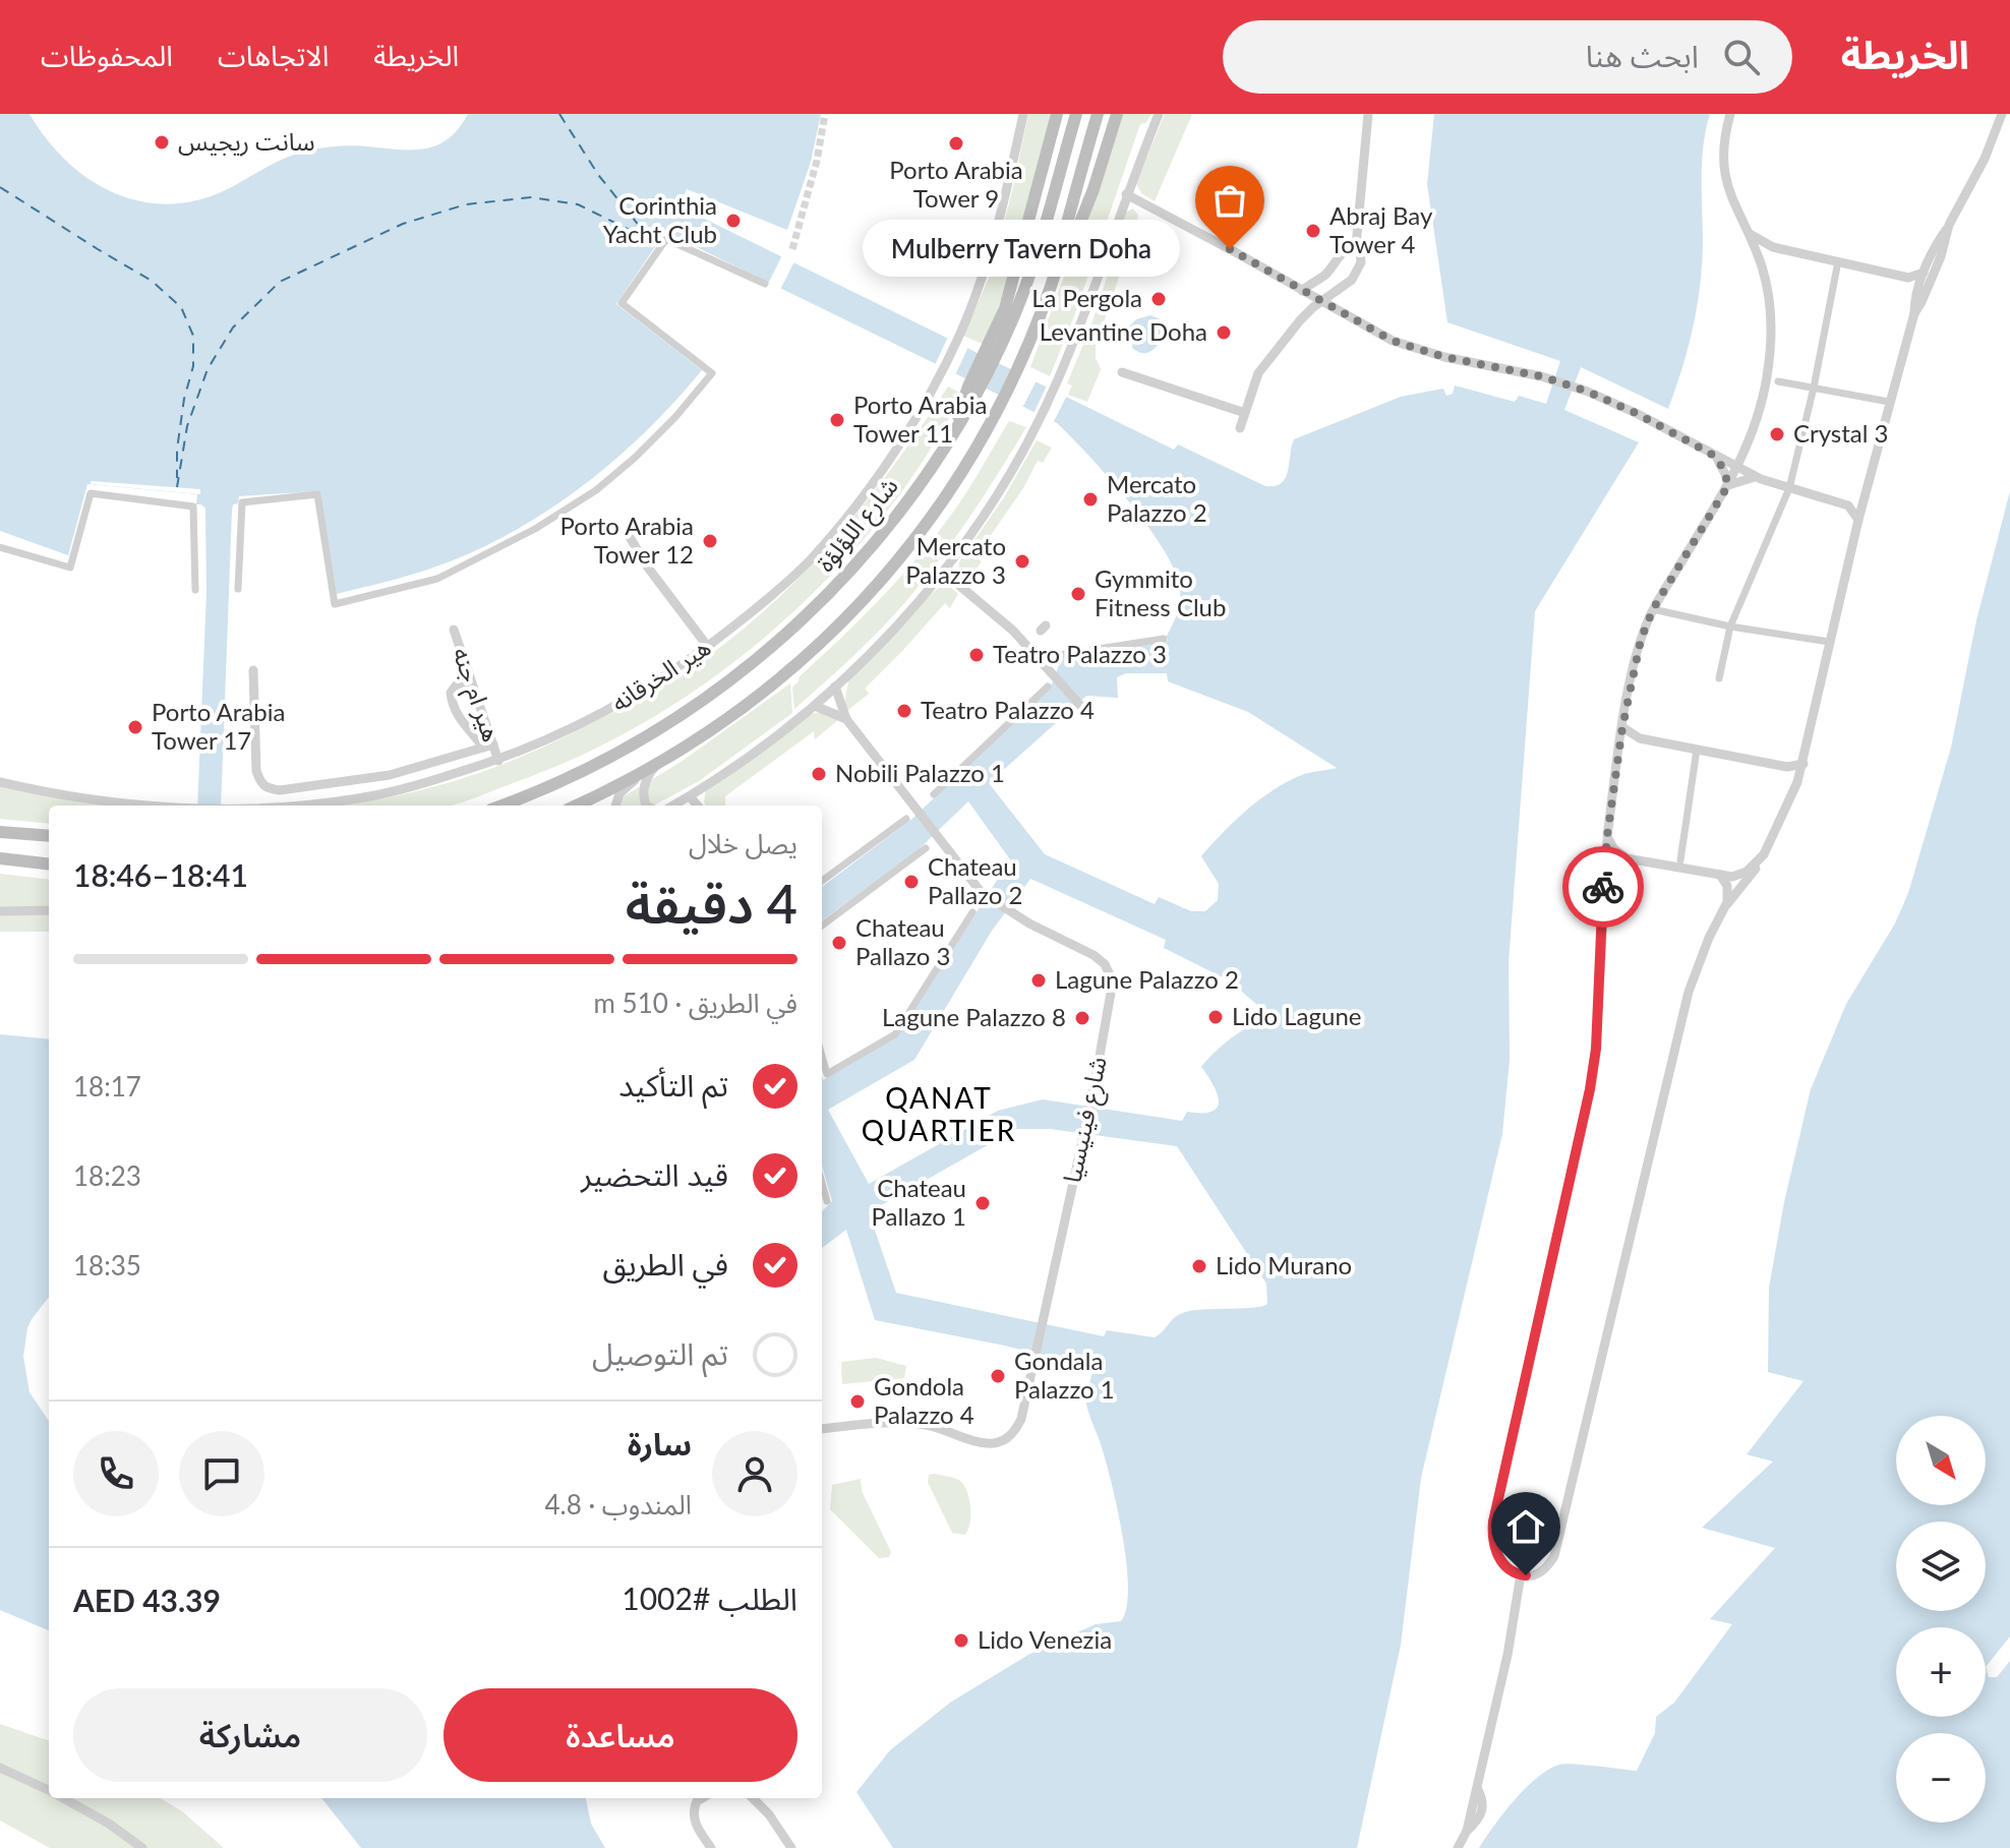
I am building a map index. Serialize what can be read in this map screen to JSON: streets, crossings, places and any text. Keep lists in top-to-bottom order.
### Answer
{
  "streets": {
    "main road": ["شارع اللؤلؤة"],
    "street": ["هير الخرقانه", "هير ام جنه", "شارع فينيسيا"]
  },
  "crossings": [
    ["هير الخرقانه", "هير ام جنه"]
  ],
  "districts": ["QANAT QUARTIER"],
  "places": [
    "سانت ريجيس",
    "Porto Arabia Tower 9",
    "Corinthia Yacht Club",
    "Abraj Bay Tower 4",
    "Mulberry Tavern Doha",
    "La Pergola",
    "Levantine Doha",
    "Porto Arabia Tower 11",
    "Crystal 3",
    "Mercato Palazzo 2",
    "Porto Arabia Tower 12",
    "Mercato Palazzo 3",
    "Gymmito Fitness Club",
    "Teatro Palazzo 3",
    "Teatro Palazzo 4",
    "Porto Arabia Tower 17",
    "Nobili Palazzo 1",
    "Chateau Pallazo 2",
    "Chateau Pallazo 3",
    "Lagune Palazzo 2",
    "Lido Lagune",
    "Lagune Palazzo 8",
    "Chateau Pallazo 1",
    "Lido Murano",
    "Gondala Palazzo 1",
    "Gondola Palazzo 4",
    "Lido Venezia"
  ],
  "north": "bottom right",
  "page": {
    "header": "الخريطة",
    "search": "ابحث هنا",
    "nav": ["الخريطة", "الاتجاهات", "المحفوظات"],
    "bubble": "Mulberry Tavern Doha",
    "heading": ["4 دقيقة", "يصل خلال", "18:41–18:46"],
    "panel": [
      "سارة",
      "المندوب · 4.8",
      "الطلب #1002",
      "AED 43.39"
    ],
    "bar": "في الطريق · 510 m",
    "list": [
      ["تم التأكيد", "18:17"],
      ["قيد التحضير", "18:23"],
      ["في الطريق", "18:35"],
      "تم التوصيل"
    ],
    "map_buttons": ["+", "−"],
    "buttons": ["مساعدة", "مشاركة"]
  }
}
